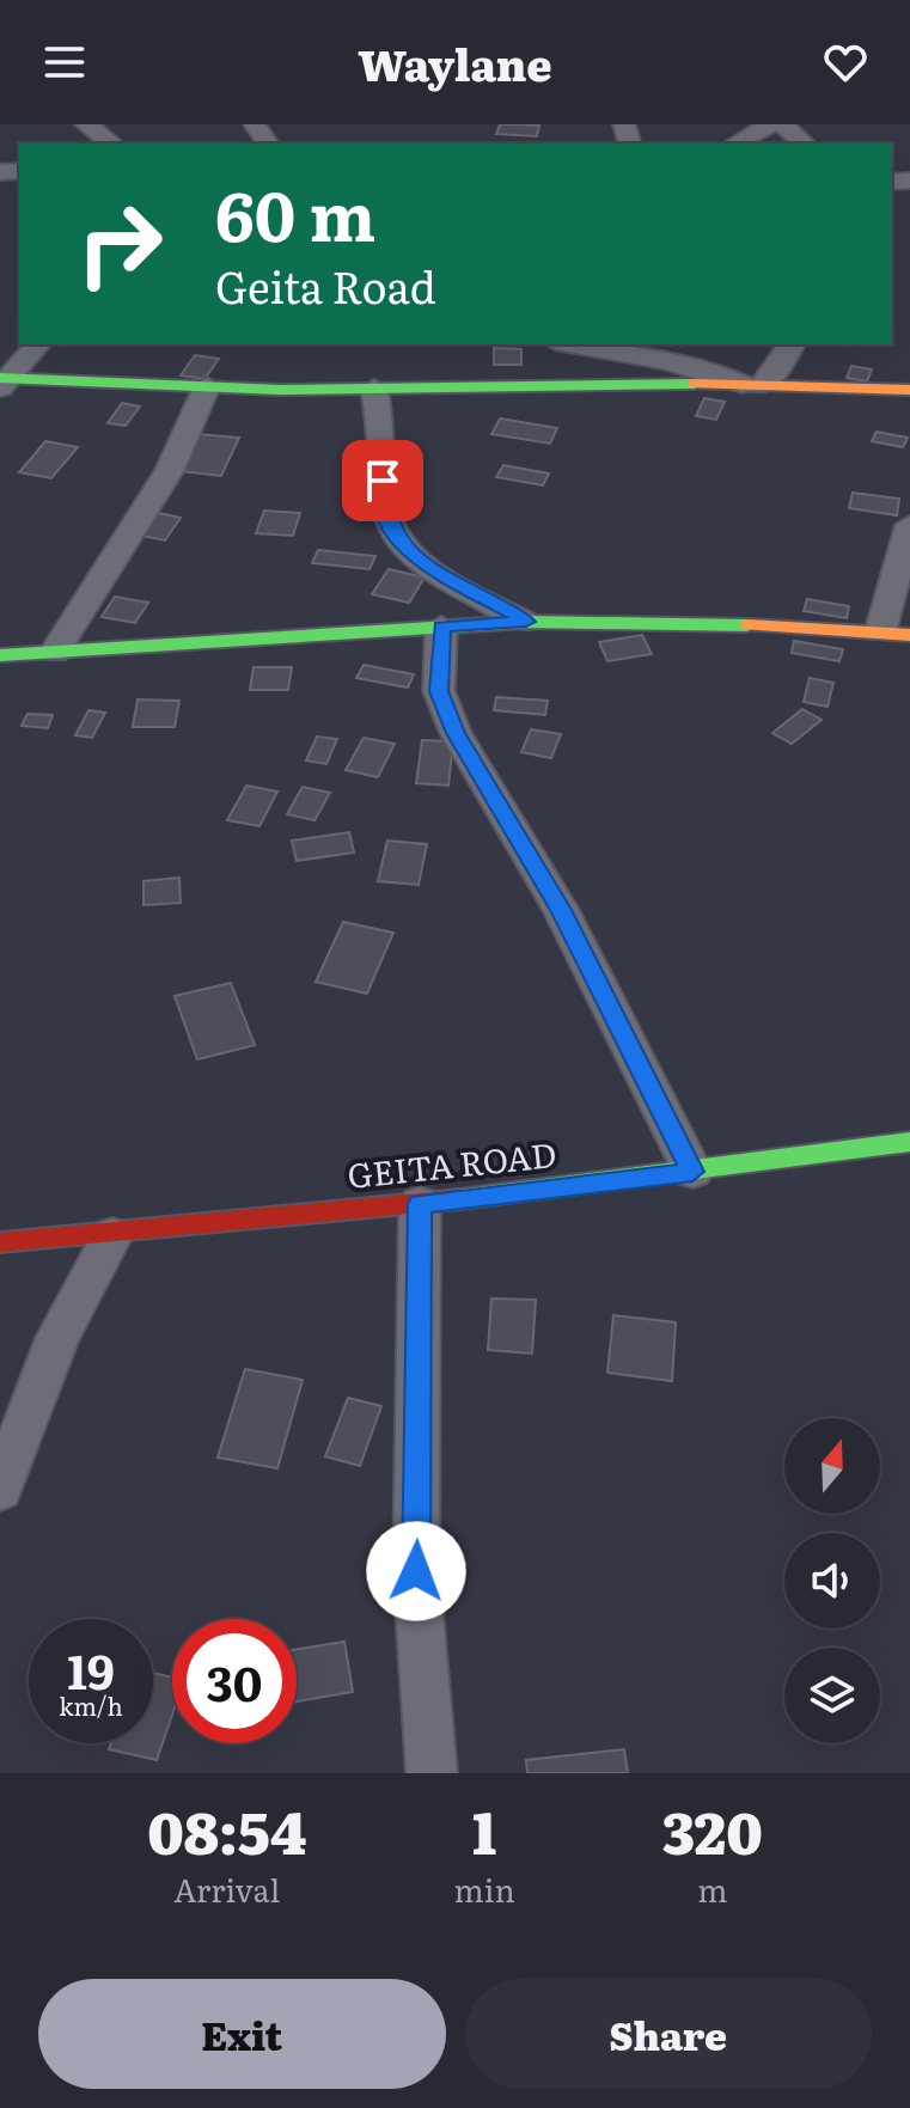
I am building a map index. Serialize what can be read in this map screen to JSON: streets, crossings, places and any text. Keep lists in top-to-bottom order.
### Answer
{
  "streets": {
    "main road": ["GEITA ROAD"]
  },
  "north": "top",
  "page": {
    "header": "Waylane",
    "turn": ["60 m", "Geita Road"],
    "speed": "19 km/h",
    "limit": "30",
    "eta": [
      "08:54",
      "Arrival",
      "1",
      "min",
      "320",
      "m"
    ],
    "buttons": ["Exit", "Share"]
  }
}
